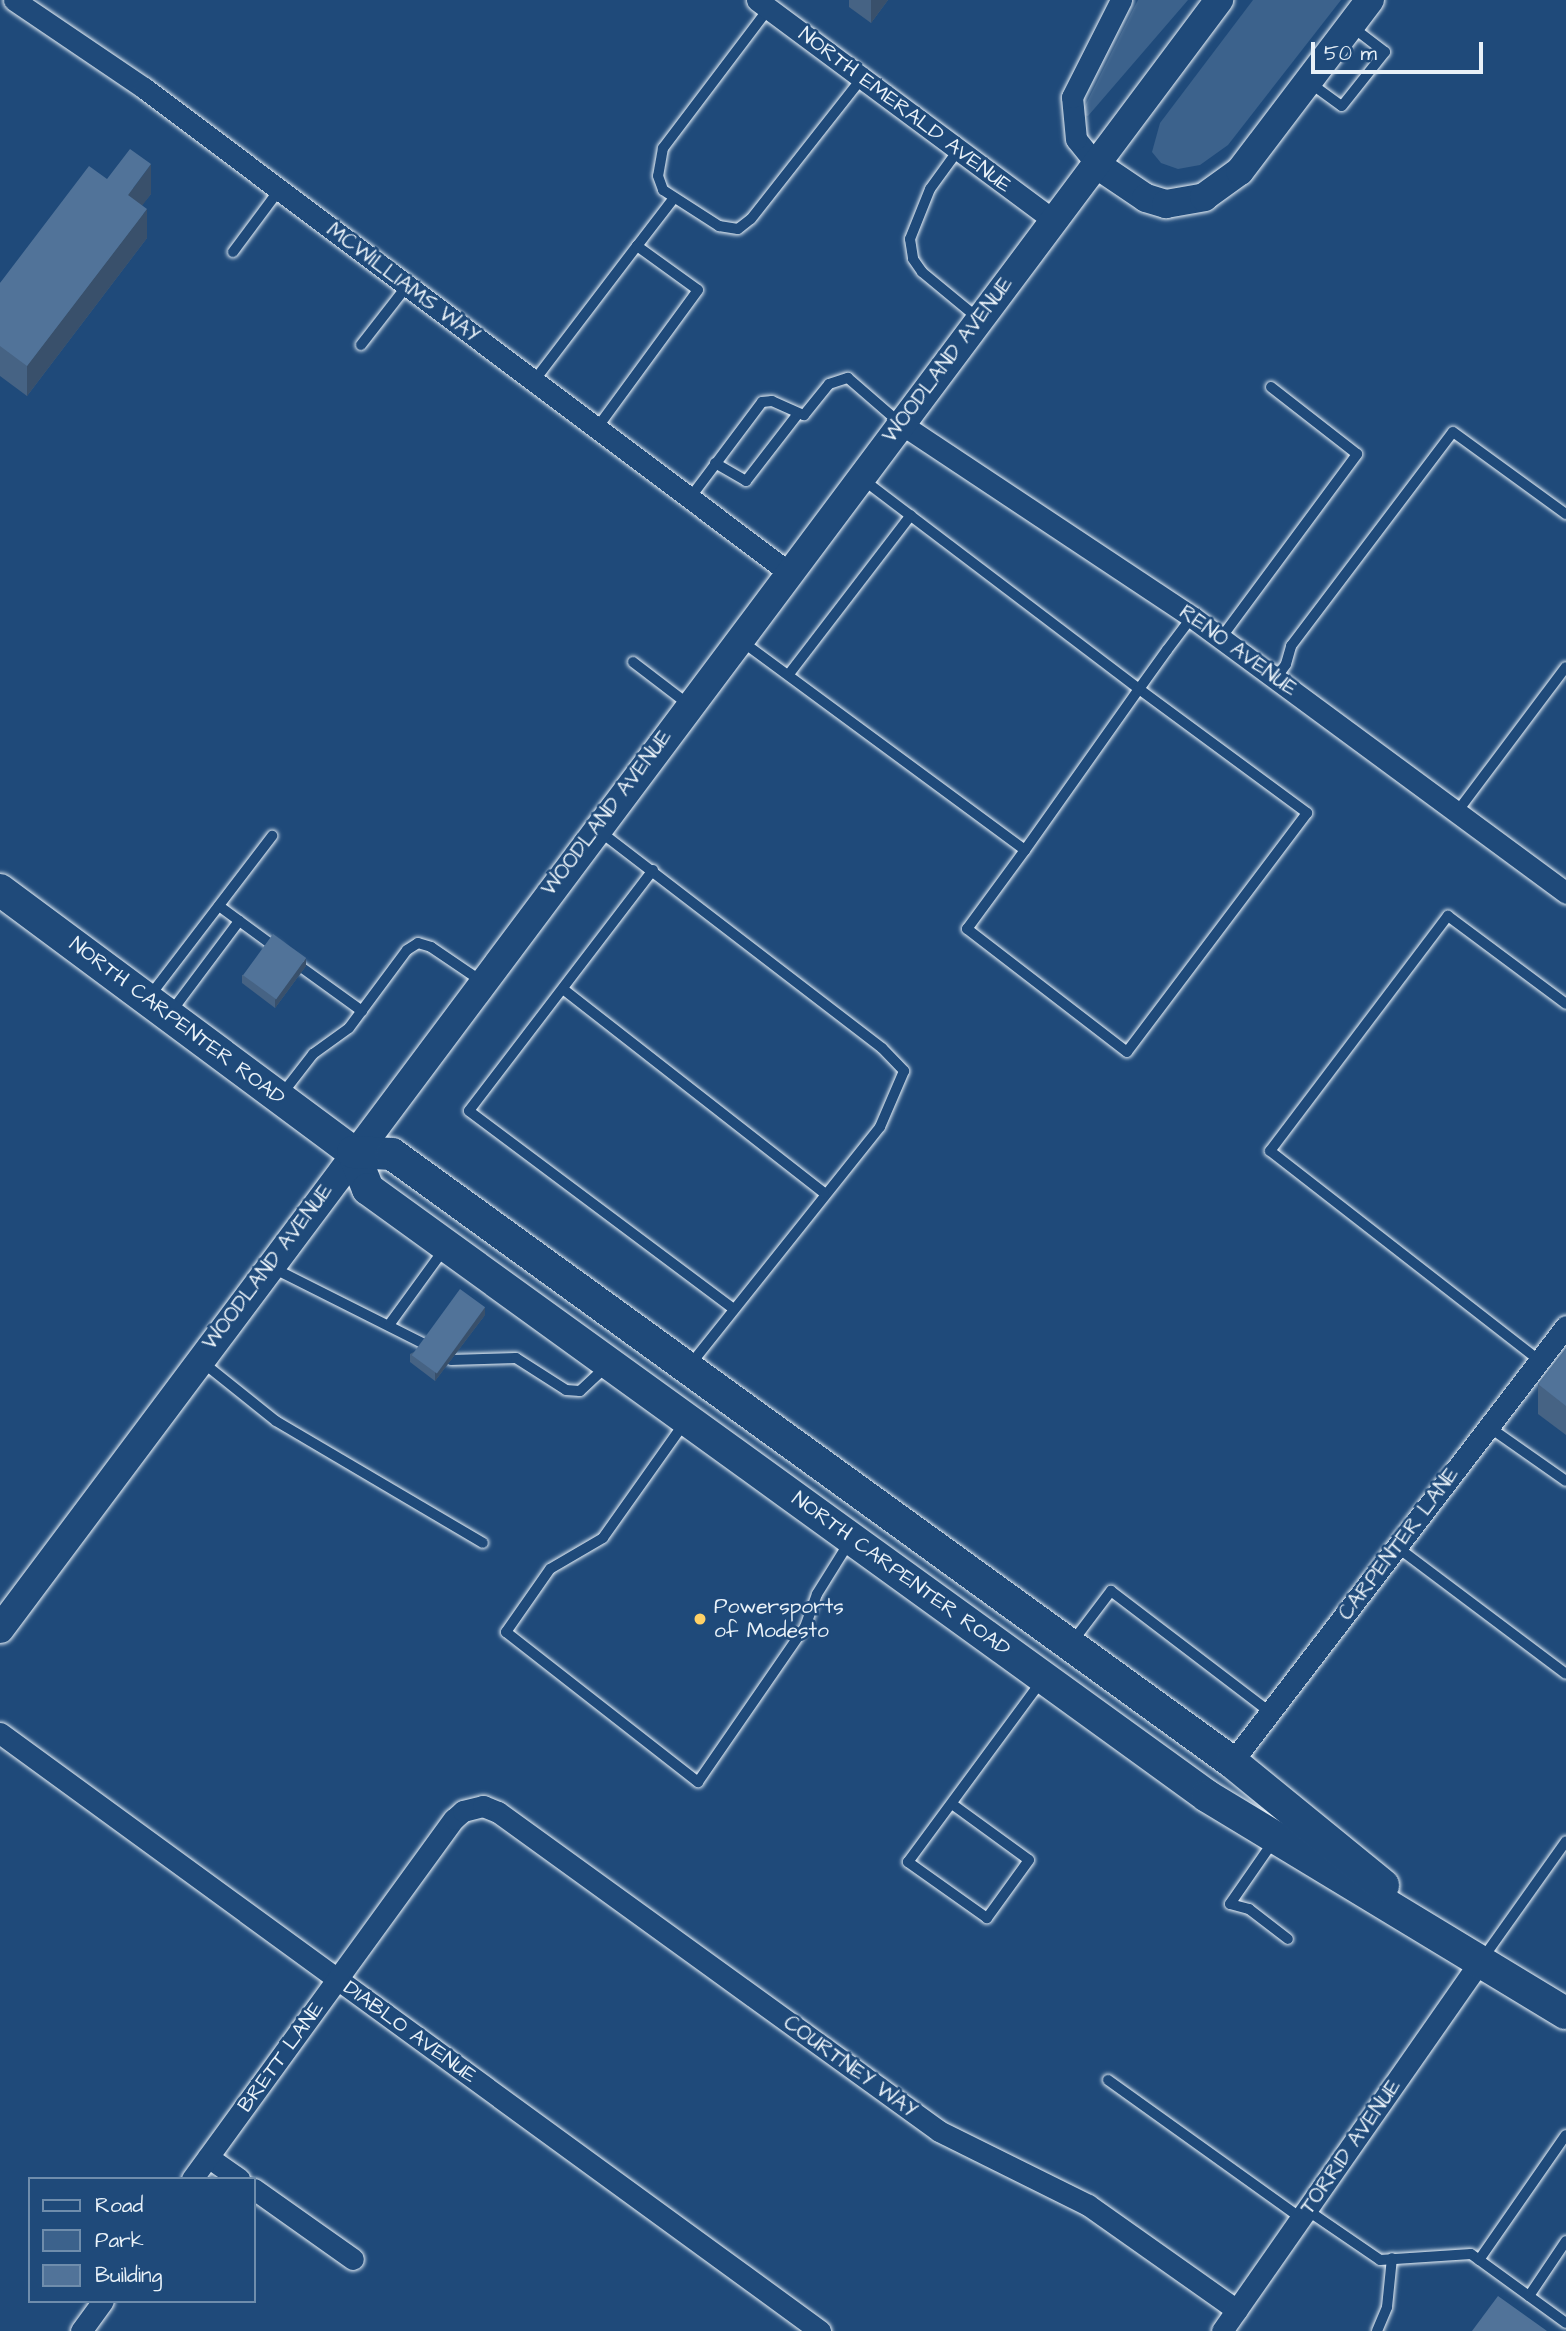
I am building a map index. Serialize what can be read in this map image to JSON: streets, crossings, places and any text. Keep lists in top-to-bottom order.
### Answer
{
  "streets": {
    "main road": ["NORTH CARPENTER ROAD"],
    "street": [
      "NORTH EMERALD AVENUE",
      "MCWILLIAMS WAY",
      "WOODLAND AVENUE",
      "RENO AVENUE",
      "CARPENTER LANE",
      "DIABLO AVENUE",
      "BRETT LANE",
      "COURTNEY WAY",
      "TORRID AVENUE"
    ]
  },
  "crossings": [
    ["NORTH EMERALD AVENUE", "WOODLAND AVENUE"],
    ["MCWILLIAMS WAY", "WOODLAND AVENUE"],
    ["WOODLAND AVENUE", "RENO AVENUE"],
    ["WOODLAND AVENUE", "NORTH CARPENTER ROAD"],
    ["NORTH CARPENTER ROAD", "CARPENTER LANE"],
    ["NORTH CARPENTER ROAD", "TORRID AVENUE"],
    ["DIABLO AVENUE", "BRETT LANE"],
    ["BRETT LANE", "COURTNEY WAY"],
    ["COURTNEY WAY", "TORRID AVENUE"]
  ],
  "places": ["Powersports of Modesto"],
  "legend": ["Road", "Park", "Building"],
  "scale_bar": "50 m"
}
